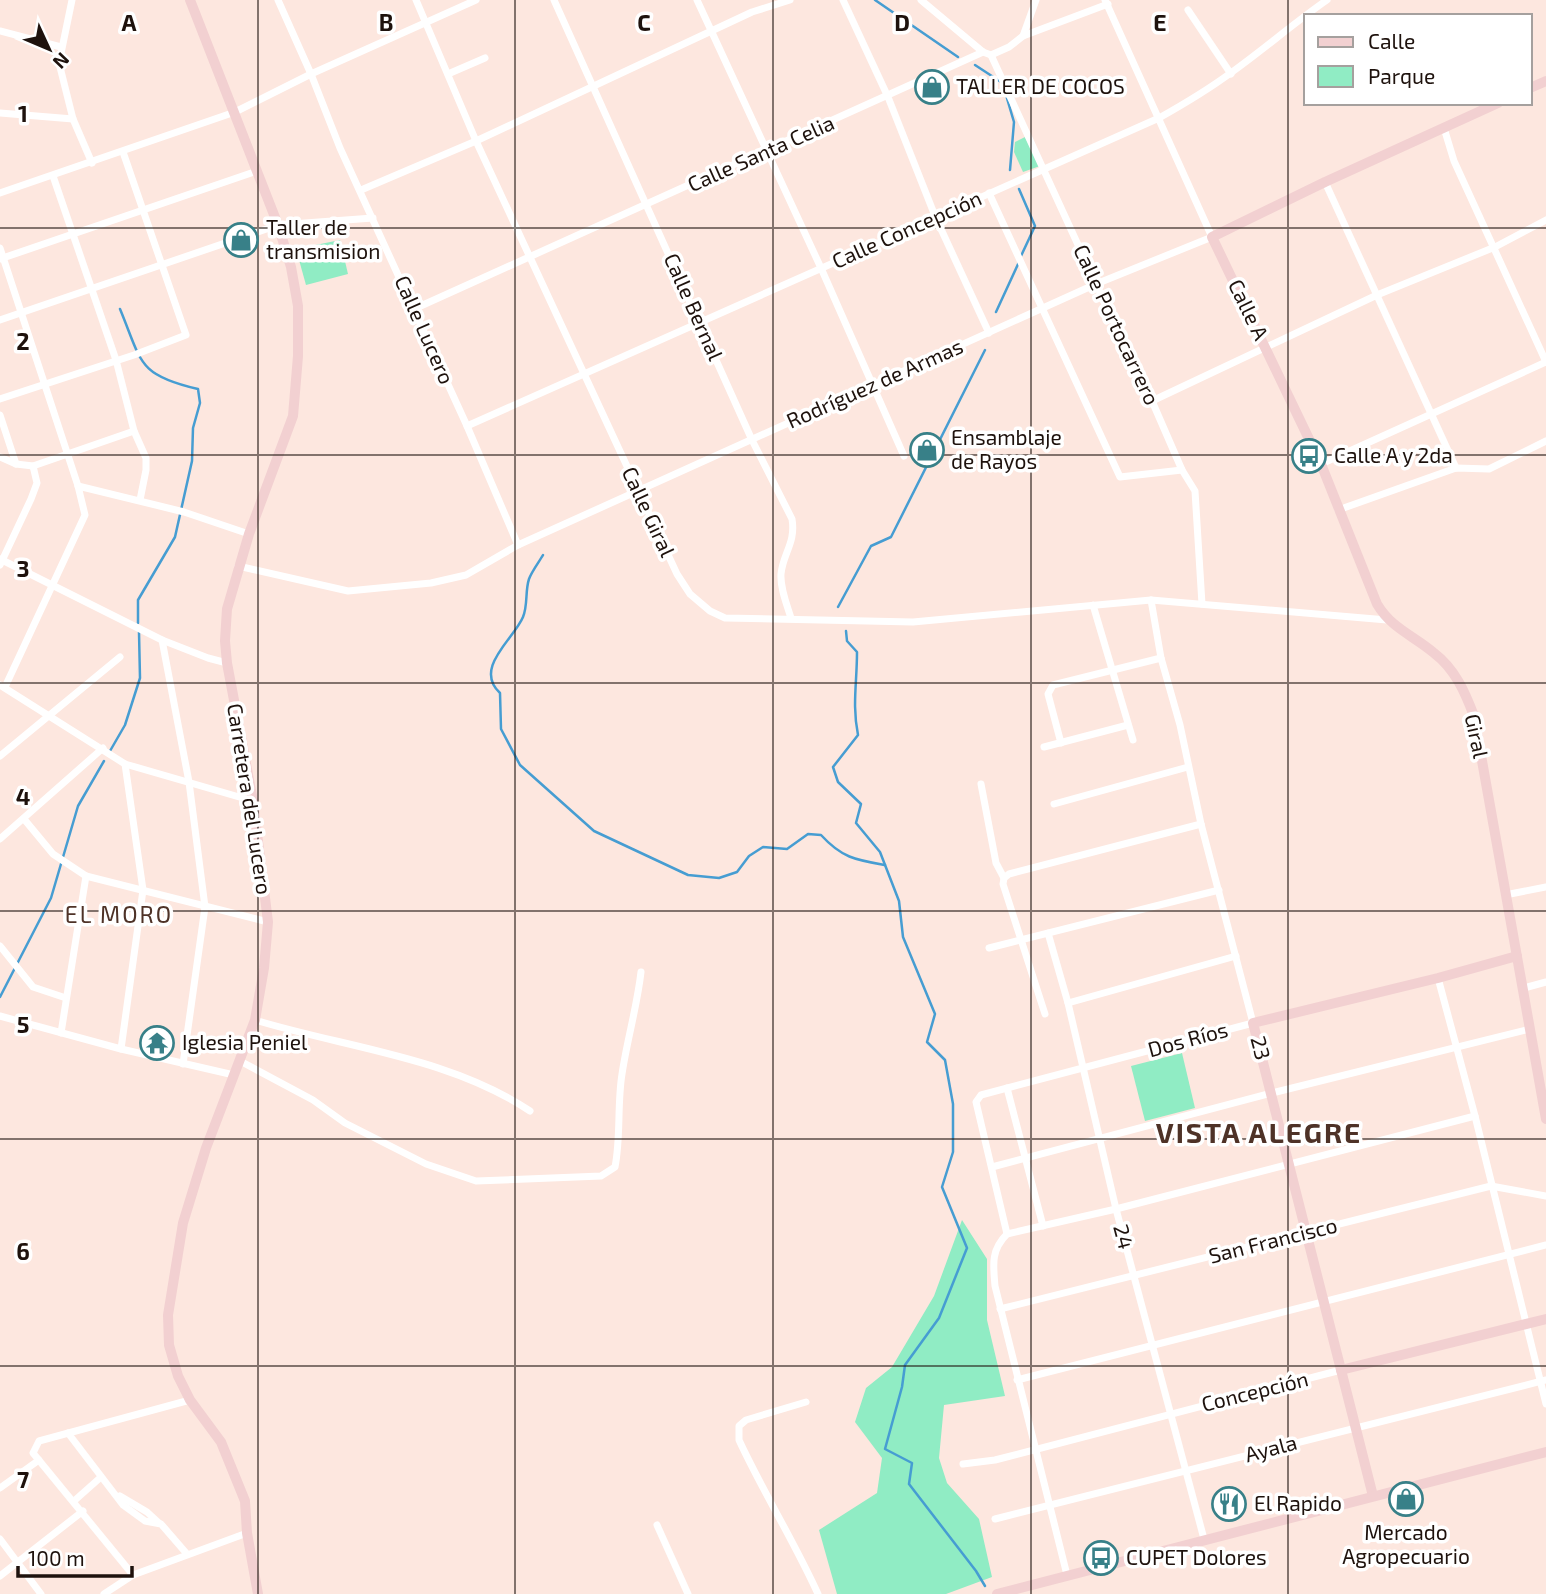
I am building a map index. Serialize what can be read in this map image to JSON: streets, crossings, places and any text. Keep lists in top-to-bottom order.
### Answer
{
  "streets": {
    "street": [
      "Calle Santa Celia",
      "Calle Concepción",
      "Calle Bernal",
      "Calle A",
      "Calle Portocarrero",
      "Calle Lucero",
      "Rodríguez de Armas",
      "Calle Giral",
      "Giral",
      "Carretera del Lucero",
      "Dos Ríos",
      "23",
      "24",
      "San Francisco",
      "Concepción",
      "Ayala"
    ]
  },
  "crossings": [
    ["Calle Santa Celia", "Calle Bernal"],
    ["Calle Santa Celia", "Calle A"],
    ["Calle Santa Celia", "Calle Portocarrero"],
    ["Calle Santa Celia", "Calle Lucero"],
    ["Calle Santa Celia", "Calle Giral"],
    ["Calle Concepción", "Calle Bernal"],
    ["Calle Concepción", "Calle A"],
    ["Calle Concepción", "Calle Portocarrero"],
    ["Calle Concepción", "Calle Lucero"],
    ["Calle Concepción", "Calle Giral"],
    ["Calle Bernal", "Rodríguez de Armas"],
    ["Calle Bernal", "Calle Giral"],
    ["Calle A", "Rodríguez de Armas"],
    ["Calle A", "Giral"],
    ["Calle Portocarrero", "Rodríguez de Armas"],
    ["Calle Portocarrero", "Giral"],
    ["Calle Lucero", "Rodríguez de Armas"],
    ["Rodríguez de Armas", "Calle Giral"],
    ["Rodríguez de Armas", "Carretera del Lucero"],
    ["Calle Giral", "Giral"],
    ["Calle Giral", "23"],
    ["Giral", "Dos Ríos"],
    ["Giral", "23"],
    ["Dos Ríos", "23"],
    ["Dos Ríos", "24"],
    ["23", "San Francisco"],
    ["23", "Concepción"],
    ["23", "Ayala"],
    ["24", "San Francisco"],
    ["24", "Concepción"],
    ["24", "Ayala"]
  ],
  "districts": ["EL MORO", "VISTA ALEGRE"],
  "places": {
    "shop": [
      "TALLER DE COCOS",
      "Taller de transmision",
      "Ensamblaje de Rayos",
      "Mercado Agropecuario"
    ],
    "bus stop": ["Calle A y 2da", "CUPET Dolores"],
    "temple": ["Iglesia Peniel"],
    "restaurant": ["El Rapido"]
  },
  "legend": ["Calle", "Parque"],
  "scale_bar": "100 m",
  "north": "bottom right",
  "grid": {
    "columns": [
      "A",
      "B",
      "C",
      "D",
      "E"
    ],
    "rows": [
      "1",
      "2",
      "3",
      "4",
      "5",
      "6",
      "7"
    ]
  }
}
